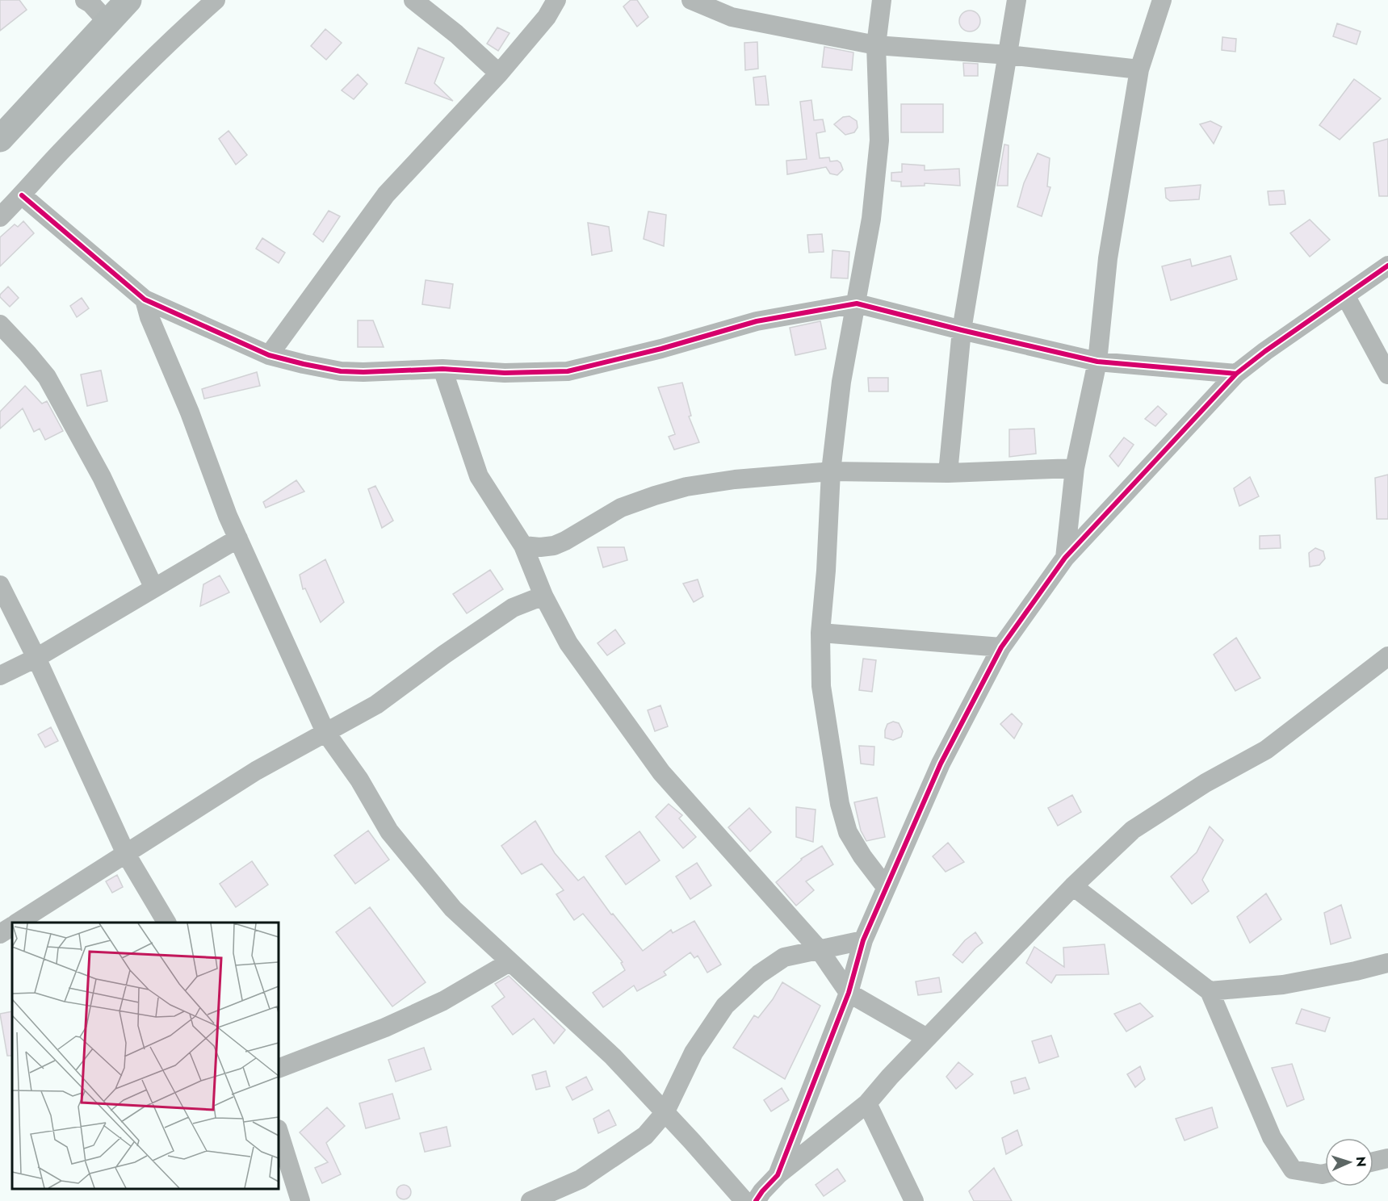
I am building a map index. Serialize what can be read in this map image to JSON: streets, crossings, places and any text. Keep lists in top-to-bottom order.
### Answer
{
  "north": "right"
}
